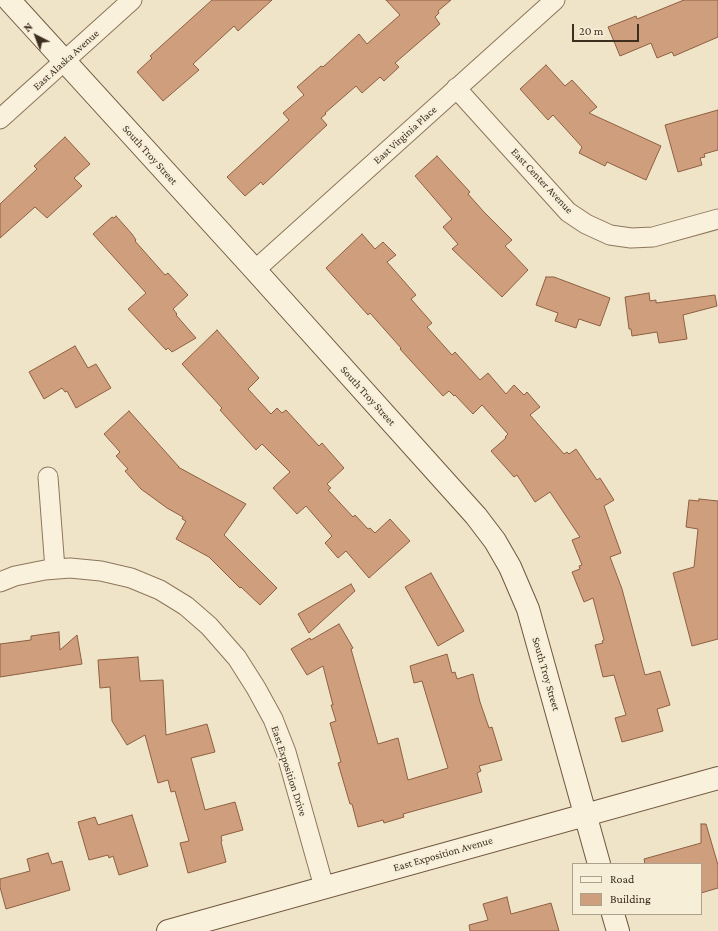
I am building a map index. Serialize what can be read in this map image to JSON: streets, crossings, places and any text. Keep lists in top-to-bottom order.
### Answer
{
  "streets": {
    "street": [
      "East Alaska Avenue",
      "East Virginia Place",
      "South Troy Street",
      "East Center Avenue",
      "East Exposition Drive",
      "East Exposition Avenue"
    ]
  },
  "crossings": [
    ["East Alaska Avenue", "South Troy Street"],
    ["East Virginia Place", "South Troy Street"],
    ["East Virginia Place", "East Center Avenue"],
    ["South Troy Street", "East Exposition Avenue"],
    ["East Exposition Drive", "East Exposition Avenue"]
  ],
  "legend": ["Road", "Building"],
  "scale_bar": "20 m",
  "north": "top left"
}
